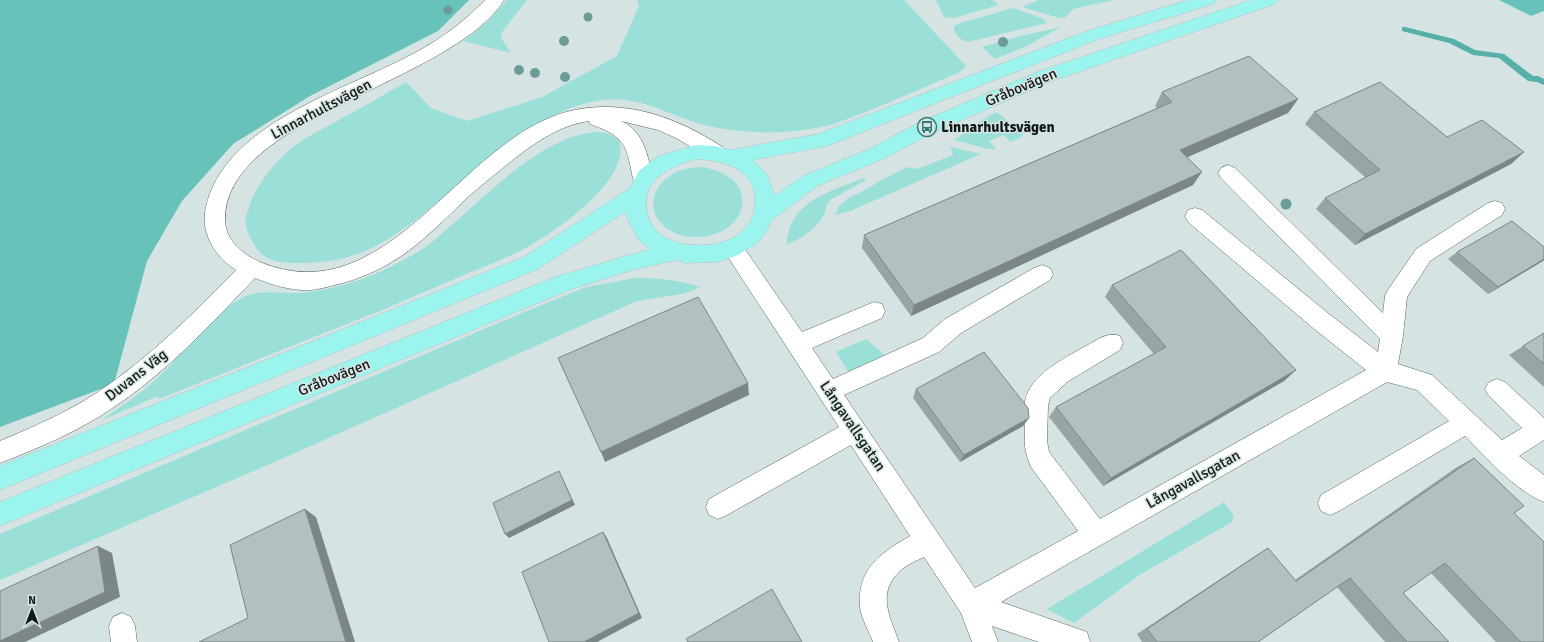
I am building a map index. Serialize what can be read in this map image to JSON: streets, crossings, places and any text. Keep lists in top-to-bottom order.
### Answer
{
  "streets": {
    "main road": ["Gråbovägen"],
    "street": ["Linnarhultsvägen", "Duvans Väg", "Långavallsgatan"]
  },
  "crossings": [
    ["Gråbovägen", "Linnarhultsvägen"],
    ["Gråbovägen", "Långavallsgatan"],
    ["Linnarhultsvägen", "Duvans Väg"],
    ["Linnarhultsvägen", "Långavallsgatan"]
  ],
  "places": {
    "bus stop": ["Linnarhultsvägen"]
  },
  "north": "top"
}
